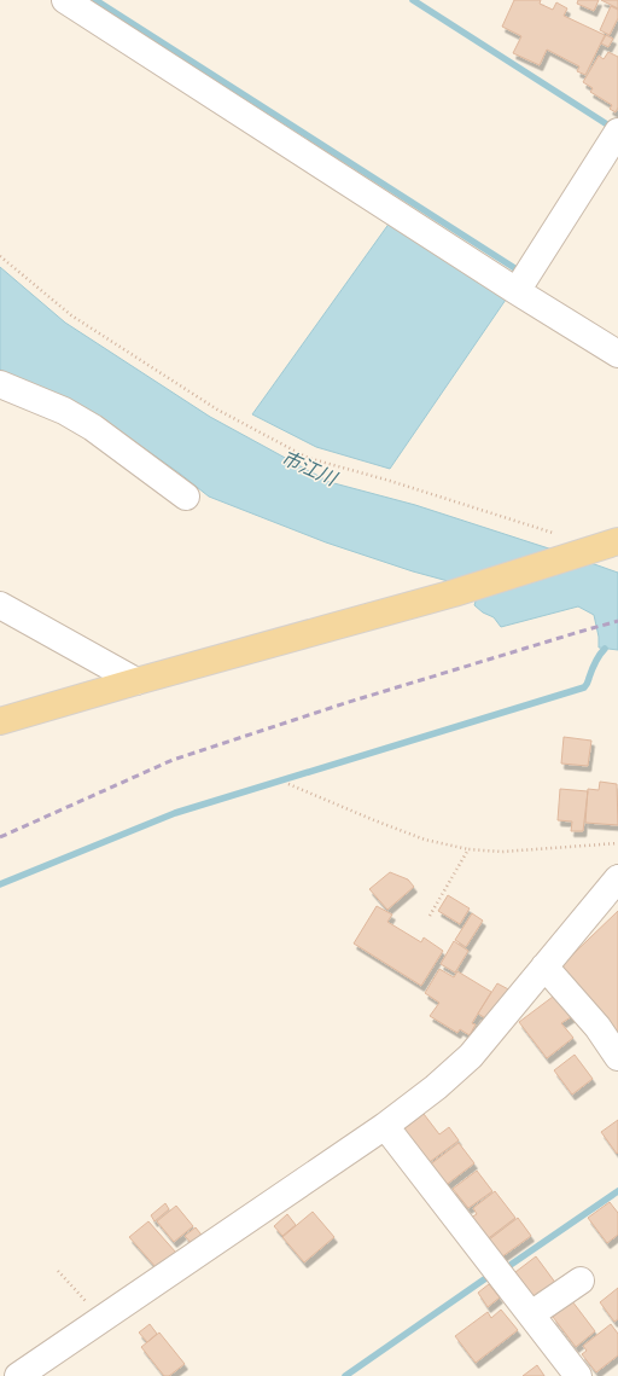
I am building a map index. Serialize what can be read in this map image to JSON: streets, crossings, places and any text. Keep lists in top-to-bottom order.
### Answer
{
  "water": ["市江川"]
}
